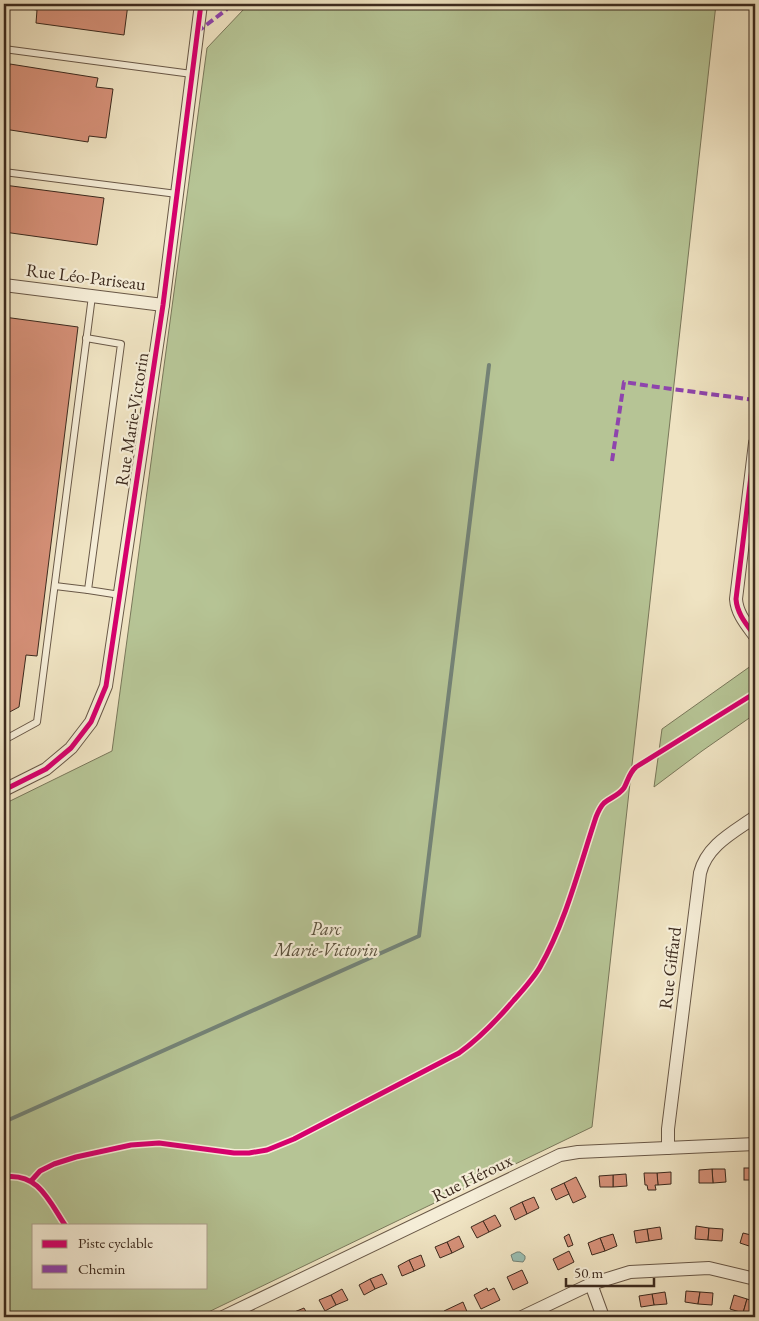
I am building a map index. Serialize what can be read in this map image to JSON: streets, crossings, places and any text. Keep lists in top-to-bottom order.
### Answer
{
  "streets": {
    "street": [
      "Rue Léo-Pariseau",
      "Rue Marie-Victorin",
      "Rue Giffard",
      "Rue Héroux"
    ]
  },
  "crossings": [
    ["Rue Léo-Pariseau", "Rue Marie-Victorin"],
    ["Rue Giffard", "Rue Héroux"]
  ],
  "parks": ["Parc Marie-Victorin"],
  "legend": ["Piste cyclable", "Chemin"],
  "scale_bar": "50 m"
}
